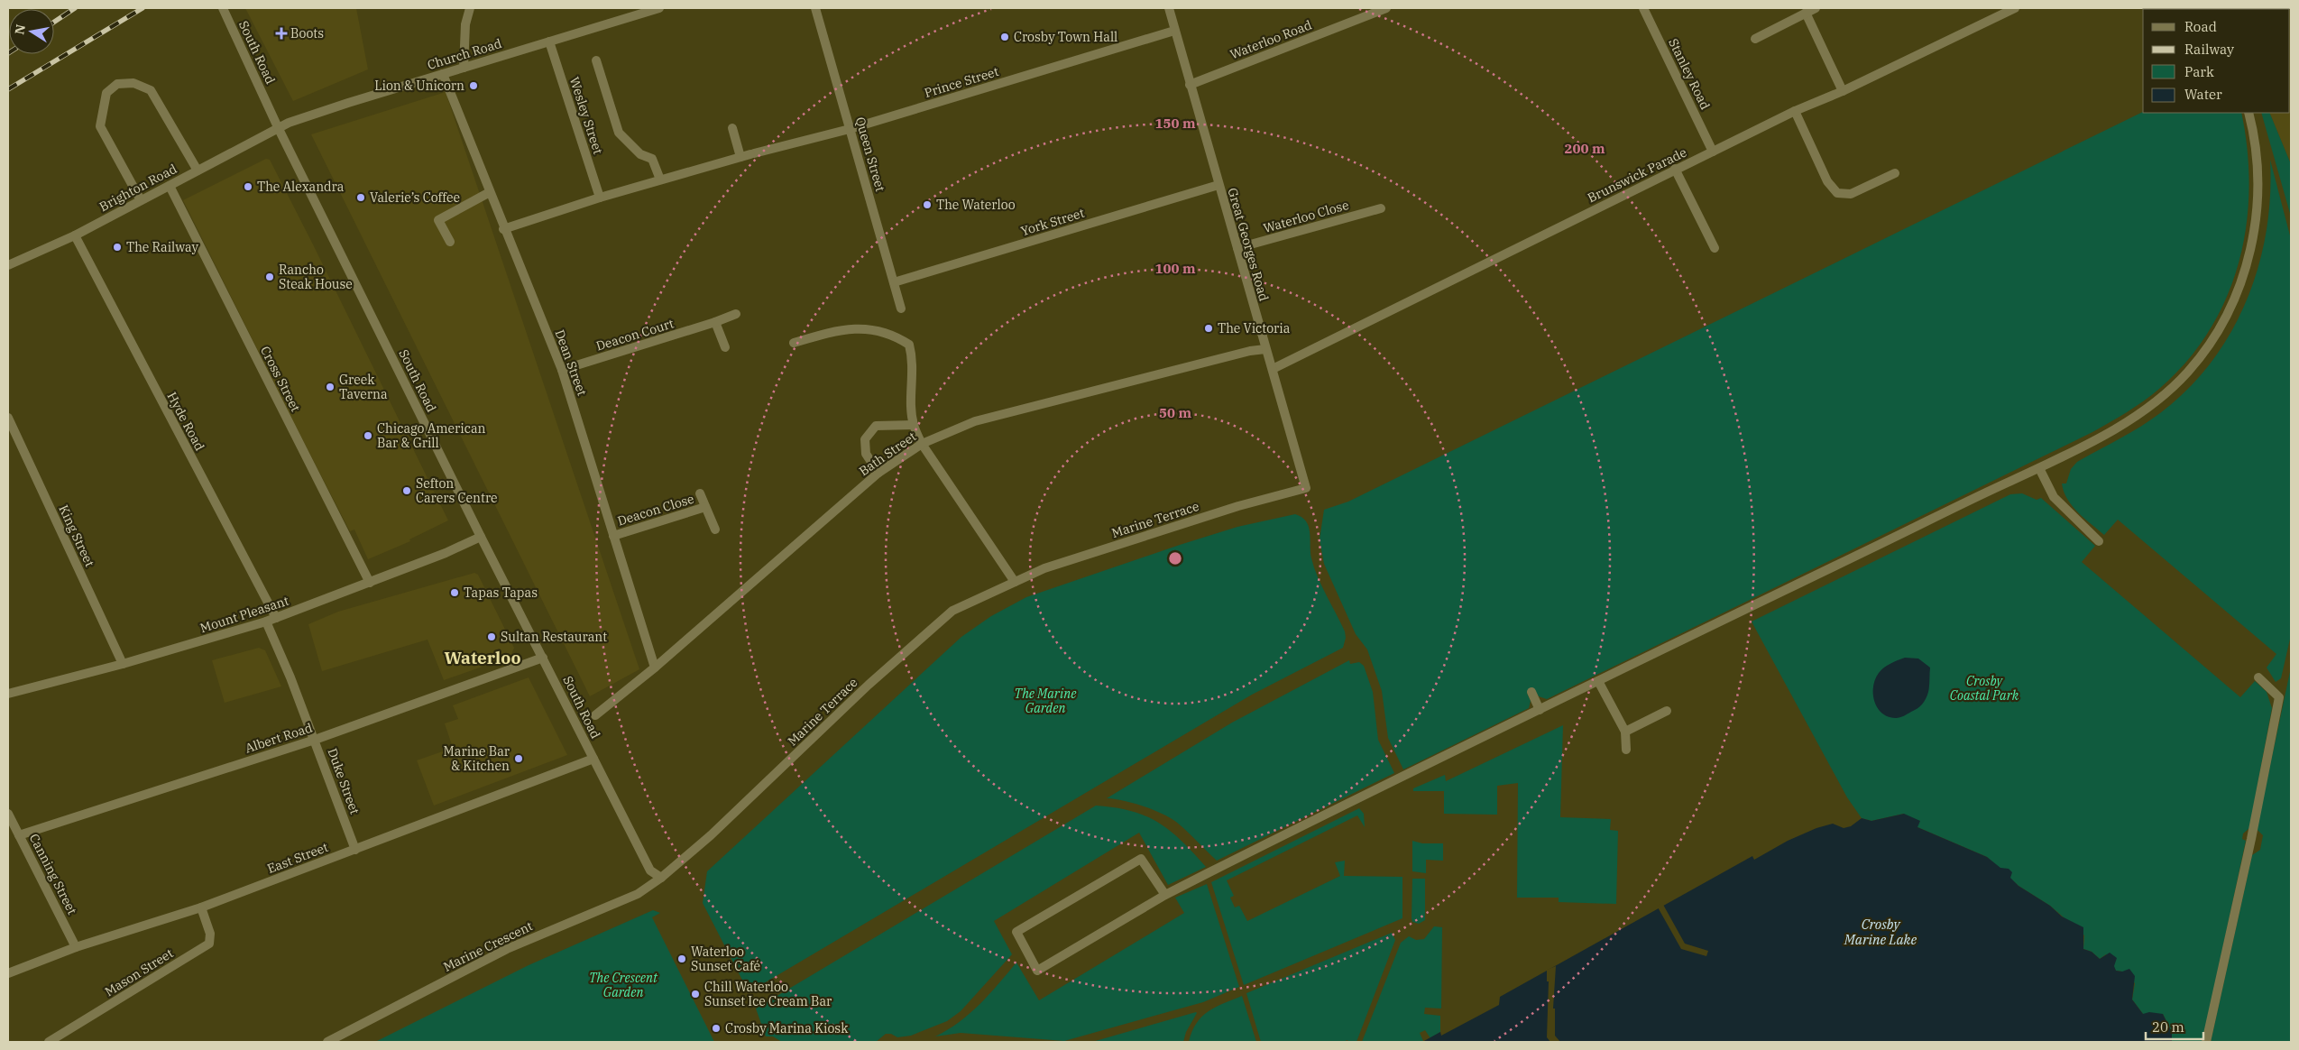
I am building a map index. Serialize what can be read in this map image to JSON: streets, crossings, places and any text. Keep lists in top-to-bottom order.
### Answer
{
  "streets": {
    "street": [
      "Waterloo Road",
      "South Road",
      "Church Road",
      "Stanley Road",
      "Prince Street",
      "Wesley Street",
      "Queen Street",
      "Brunswick Parade",
      "Brighton Road",
      "Waterloo Close",
      "York Street",
      "Great Georges Road",
      "Deacon Court",
      "Dean Street",
      "Cross Street",
      "Hyde Road",
      "Bath Street",
      "Deacon Close",
      "Marine Terrace",
      "King Street",
      "Mount Pleasant",
      "Albert Road",
      "Duke Street",
      "East Street",
      "Canning Street",
      "Marine Crescent",
      "Mason Street"
    ]
  },
  "crossings": [
    ["Waterloo Road", "Great Georges Road"],
    ["South Road", "Church Road"],
    ["South Road", "Brighton Road"],
    ["South Road", "Marine Terrace"],
    ["South Road", "Mount Pleasant"],
    ["South Road", "Albert Road"],
    ["South Road", "East Street"],
    ["South Road", "Marine Crescent"],
    ["Church Road", "Wesley Street"],
    ["Church Road", "Brighton Road"],
    ["Church Road", "Dean Street"],
    ["Stanley Road", "Brunswick Parade"],
    ["Prince Street", "Queen Street"],
    ["Prince Street", "Great Georges Road"],
    ["Queen Street", "York Street"],
    ["Brunswick Parade", "Great Georges Road"],
    ["Brighton Road", "Cross Street"],
    ["Brighton Road", "Hyde Road"],
    ["Waterloo Close", "Great Georges Road"],
    ["York Street", "Great Georges Road"],
    ["Great Georges Road", "Bath Street"],
    ["Great Georges Road", "Marine Terrace"],
    ["Deacon Court", "Dean Street"],
    ["Dean Street", "Bath Street"],
    ["Dean Street", "Deacon Close"],
    ["Cross Street", "Mount Pleasant"],
    ["Hyde Road", "Mount Pleasant"],
    ["Marine Terrace", "Marine Crescent"],
    ["King Street", "Mount Pleasant"],
    ["Mount Pleasant", "Duke Street"],
    ["Albert Road", "Duke Street"],
    ["Albert Road", "Canning Street"],
    ["Duke Street", "East Street"],
    ["East Street", "Canning Street"],
    ["East Street", "Mason Street"]
  ],
  "districts": ["Waterloo"],
  "water": ["Crosby Marine Lake"],
  "parks": ["Crosby Coastal Park", "The Marine Garden", "The Crescent Garden"],
  "places": {
    "health": ["Boots"],
    "other": [
      "Crosby Town Hall",
      "Lion & Unicorn",
      "The Alexandra",
      "Valerie’s Coffee",
      "The Waterloo",
      "The Railway",
      "Rancho Steak House",
      "The Victoria",
      "Greek Taverna",
      "Chicago American Bar & Grill",
      "Sefton Carers Centre",
      "Tapas Tapas",
      "Sultan Restaurant",
      "Marine Bar & Kitchen",
      "Waterloo Sunset Café",
      "Chill Waterloo Sunset Ice Cream Bar",
      "Crosby Marina Kiosk"
    ]
  },
  "legend": [
    "Road",
    "Railway",
    "Park",
    "Water"
  ],
  "scale_bar": "20 m",
  "north": "left",
  "rings": [
    "150 m",
    "200 m",
    "100 m",
    "50 m"
  ]
}
